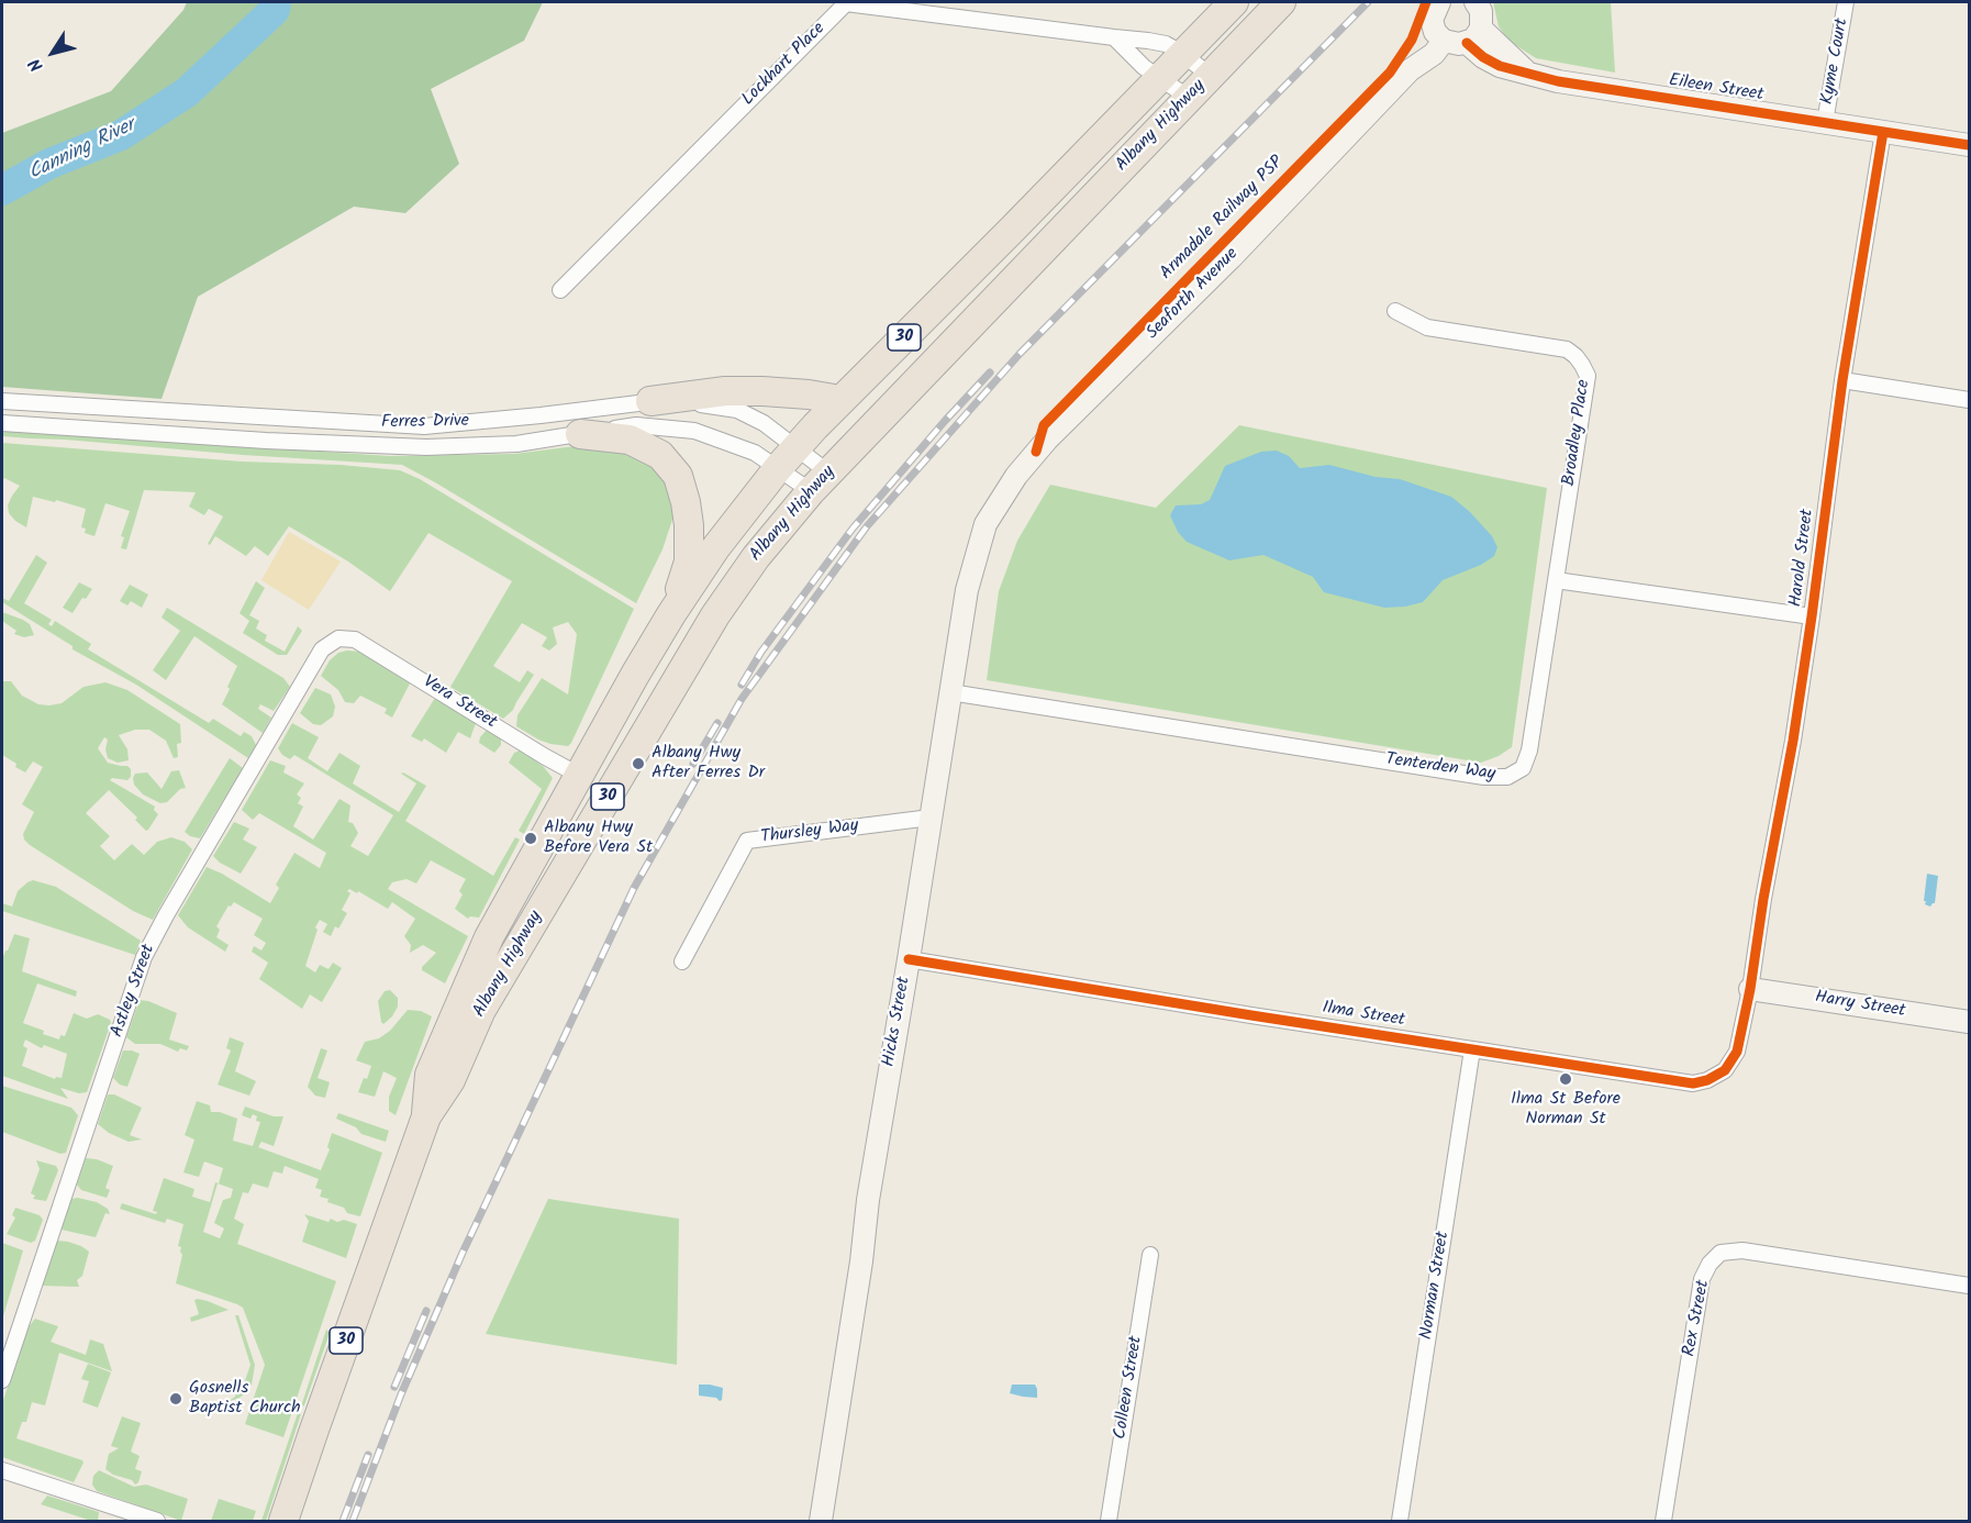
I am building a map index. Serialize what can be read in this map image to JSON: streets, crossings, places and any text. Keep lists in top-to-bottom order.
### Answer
{
  "streets": {
    "highway": ["Albany Highway", "30"],
    "street": [
      "Kyme Court",
      "Lockhart Place",
      "Eileen Street",
      "Seaforth Avenue",
      "Ferres Drive",
      "Broadley Place",
      "Harold Street",
      "Vera Street",
      "Tenterden Way",
      "Thursley Way",
      "Astley Street",
      "Harry Street",
      "Ilma Street",
      "Hicks Street",
      "Norman Street",
      "Rex Street",
      "Colleen Street"
    ],
    "cycle path": ["Armadale Railway PSP"]
  },
  "crossings": [
    ["Kyme Court", "Eileen Street"],
    ["Lockhart Place", "Albany Highway"],
    ["Eileen Street", "Harold Street"],
    ["Albany Highway", "Ferres Drive"],
    ["Albany Highway", "Vera Street"],
    ["Seaforth Avenue", "Hicks Street"],
    ["Broadley Place", "Tenterden Way"],
    ["Harold Street", "Harry Street"],
    ["Harold Street", "Ilma Street"],
    ["Vera Street", "Astley Street"],
    ["Tenterden Way", "Hicks Street"],
    ["Thursley Way", "Hicks Street"],
    ["Harry Street", "Ilma Street"],
    ["Ilma Street", "Hicks Street"],
    ["Ilma Street", "Norman Street"]
  ],
  "water": ["Canning River"],
  "places": [
    "Albany Hwy After Ferres Dr",
    "Albany Hwy Before Vera St",
    "Ilma St Before Norman St",
    "Gosnells Baptist Church"
  ],
  "north": "bottom left"
}
